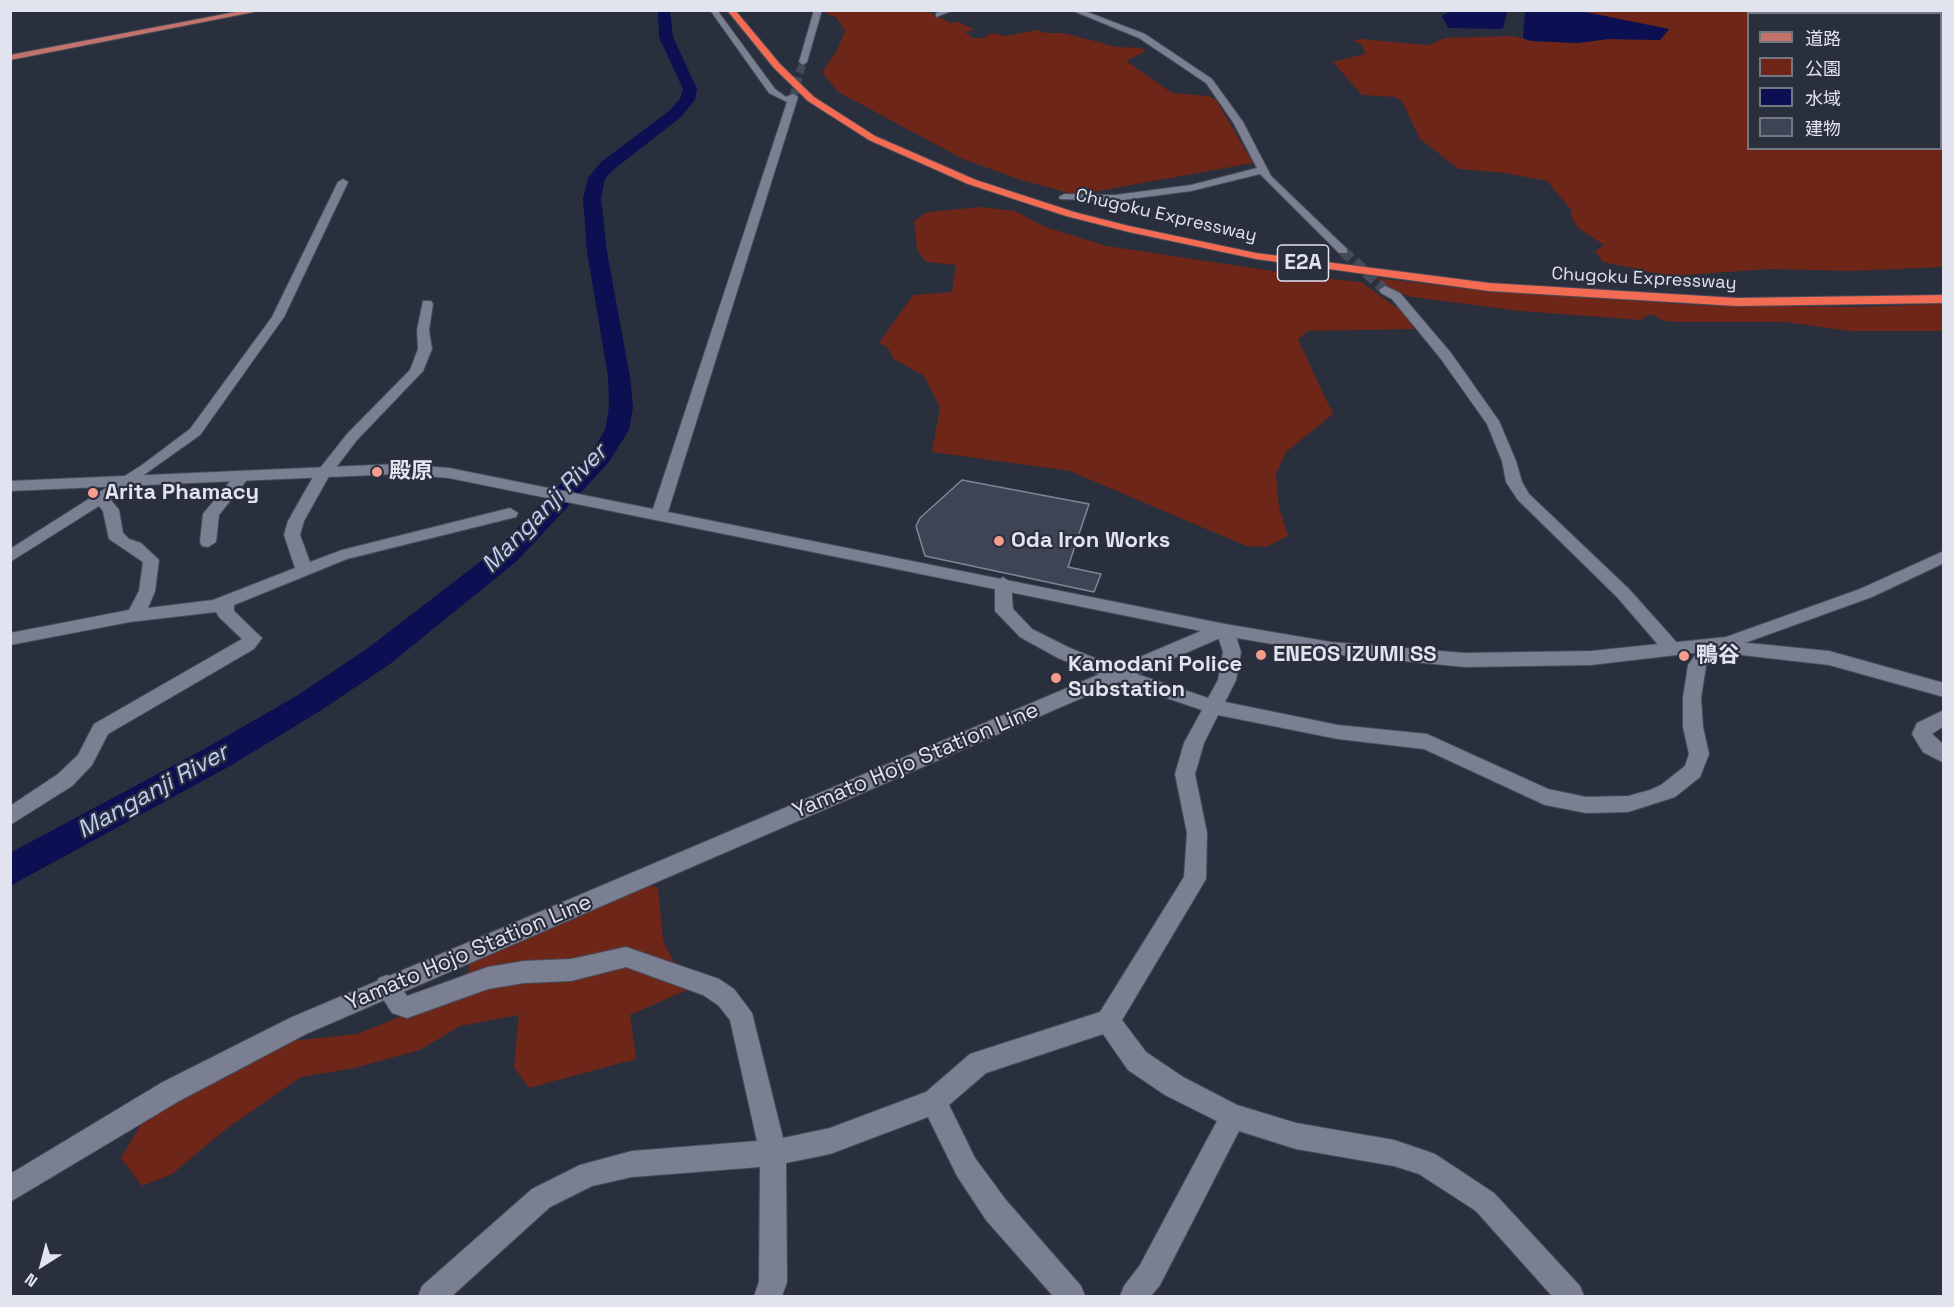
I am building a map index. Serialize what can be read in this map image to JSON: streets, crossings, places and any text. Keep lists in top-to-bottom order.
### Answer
{
  "streets": {
    "highway": ["Chugoku Expressway", "E2A"],
    "street": ["Yamato Hojo Station Line"]
  },
  "water": ["Manganji River"],
  "places": [
    "殿原",
    "Arita Phamacy",
    "Oda Iron Works",
    "ENEOS IZUMI SS",
    "鴨谷",
    "Kamodani Police Substation"
  ],
  "legend": [
    "道路",
    "公園",
    "水域",
    "建物"
  ],
  "north": "bottom left"
}
